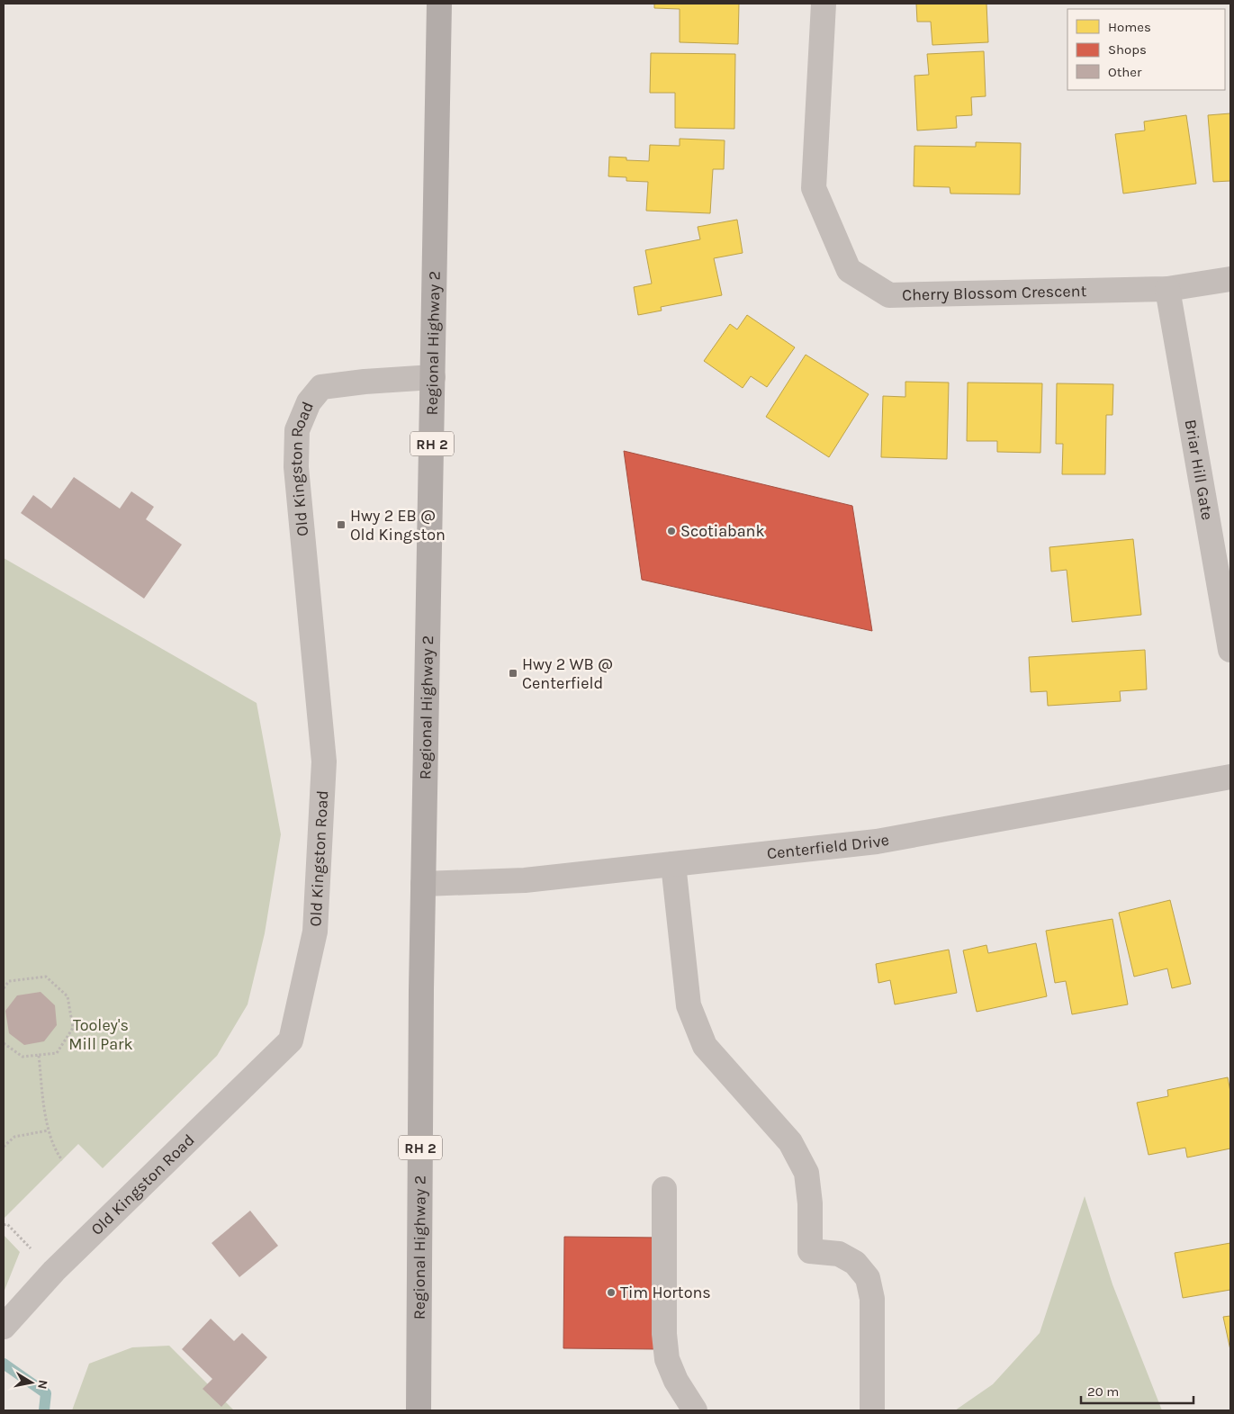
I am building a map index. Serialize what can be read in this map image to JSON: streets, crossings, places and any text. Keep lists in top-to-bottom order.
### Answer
{
  "streets": {
    "main road": ["Regional Highway 2", "RH 2"],
    "street": [
      "Cherry Blossom Crescent",
      "Briar Hill Gate",
      "Old Kingston Road",
      "Centerfield Drive"
    ]
  },
  "crossings": [
    ["Cherry Blossom Crescent", "Briar Hill Gate"],
    ["Regional Highway 2", "Old Kingston Road"],
    ["Regional Highway 2", "Centerfield Drive"]
  ],
  "parks": ["Tooley's Mill Park"],
  "places": {
    "transit": ["Hwy 2 EB @ Old Kingston", "Hwy 2 WB @ Centerfield"],
    "other": ["Scotiabank", "Tim Hortons"]
  },
  "legend": ["Homes", "Shops", "Other"],
  "scale_bar": "20 m",
  "north": "right"
}
